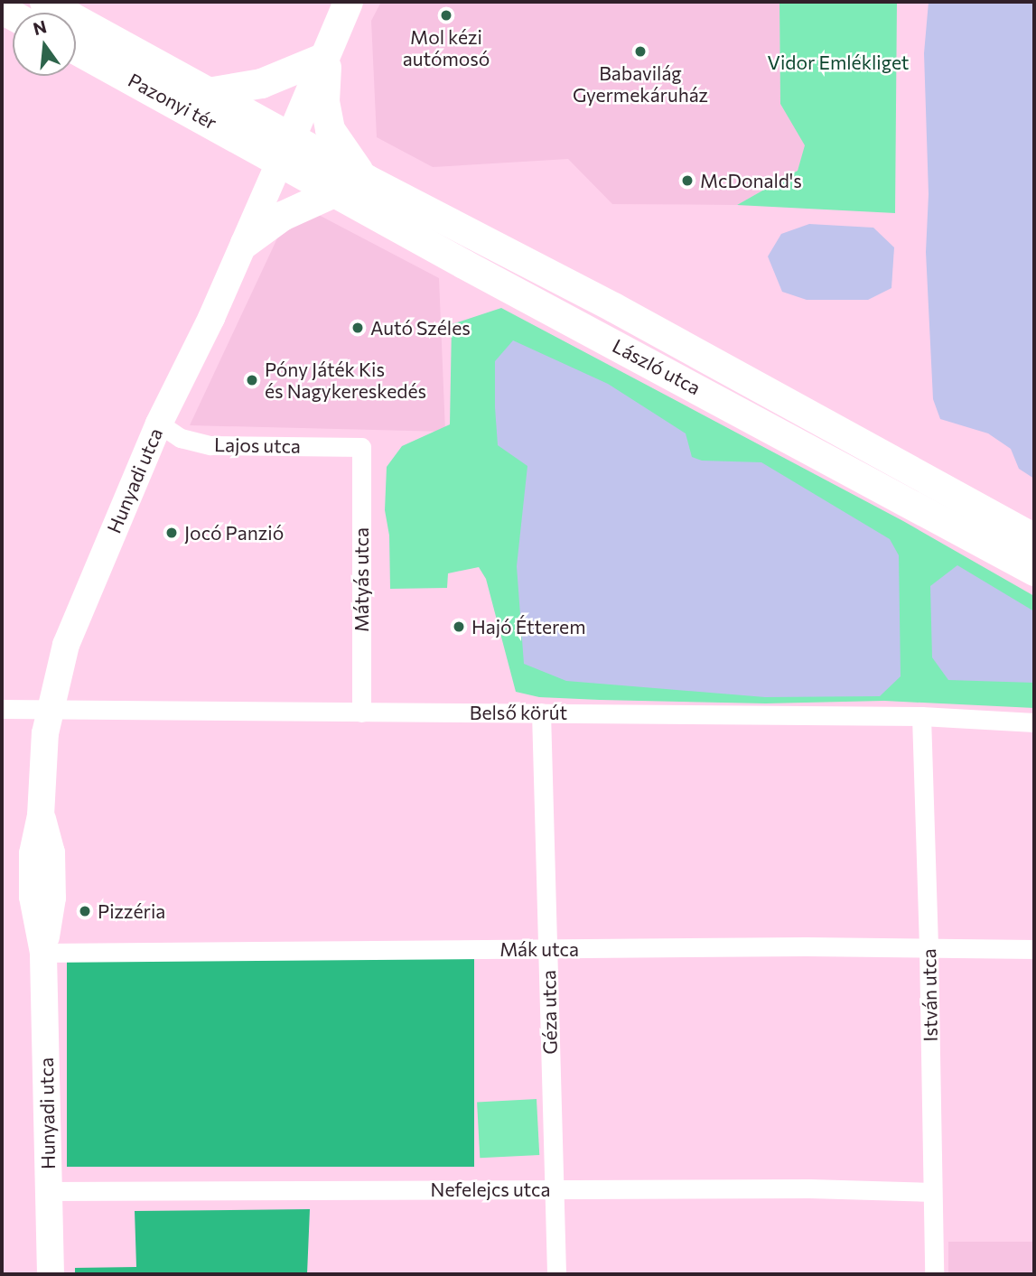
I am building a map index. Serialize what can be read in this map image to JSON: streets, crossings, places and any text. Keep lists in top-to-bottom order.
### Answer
{
  "streets": {
    "main road": ["Pazonyi tér", "László utca", "Hunyadi utca"],
    "street": [
      "Lajos utca",
      "Mátyás utca",
      "Belső körút",
      "Mák utca",
      "István utca",
      "Géza utca",
      "Nefelejcs utca"
    ]
  },
  "crossings": [
    ["Pazonyi tér", "László utca"],
    ["Pazonyi tér", "Hunyadi utca"],
    ["László utca", "Hunyadi utca"],
    ["Lajos utca", "Hunyadi utca"],
    ["Lajos utca", "Mátyás utca"],
    ["Hunyadi utca", "Belső körút"],
    ["Hunyadi utca", "Mák utca"],
    ["Hunyadi utca", "Nefelejcs utca"],
    ["Mátyás utca", "Belső körút"],
    ["Belső körút", "István utca"],
    ["Belső körút", "Géza utca"],
    ["Mák utca", "István utca"],
    ["Mák utca", "Géza utca"],
    ["István utca", "Nefelejcs utca"],
    ["Géza utca", "Nefelejcs utca"]
  ],
  "parks": ["Vidor Emlékliget"],
  "places": [
    "Mol kézi autómosó",
    "Babavilág Gyermekáruház",
    "McDonald's",
    "Autó Széles",
    "Póny Játék Kis és Nagykereskedés",
    "Jocó Panzió",
    "Hajó Étterem",
    "Pizzéria"
  ],
  "north": "top"
}
